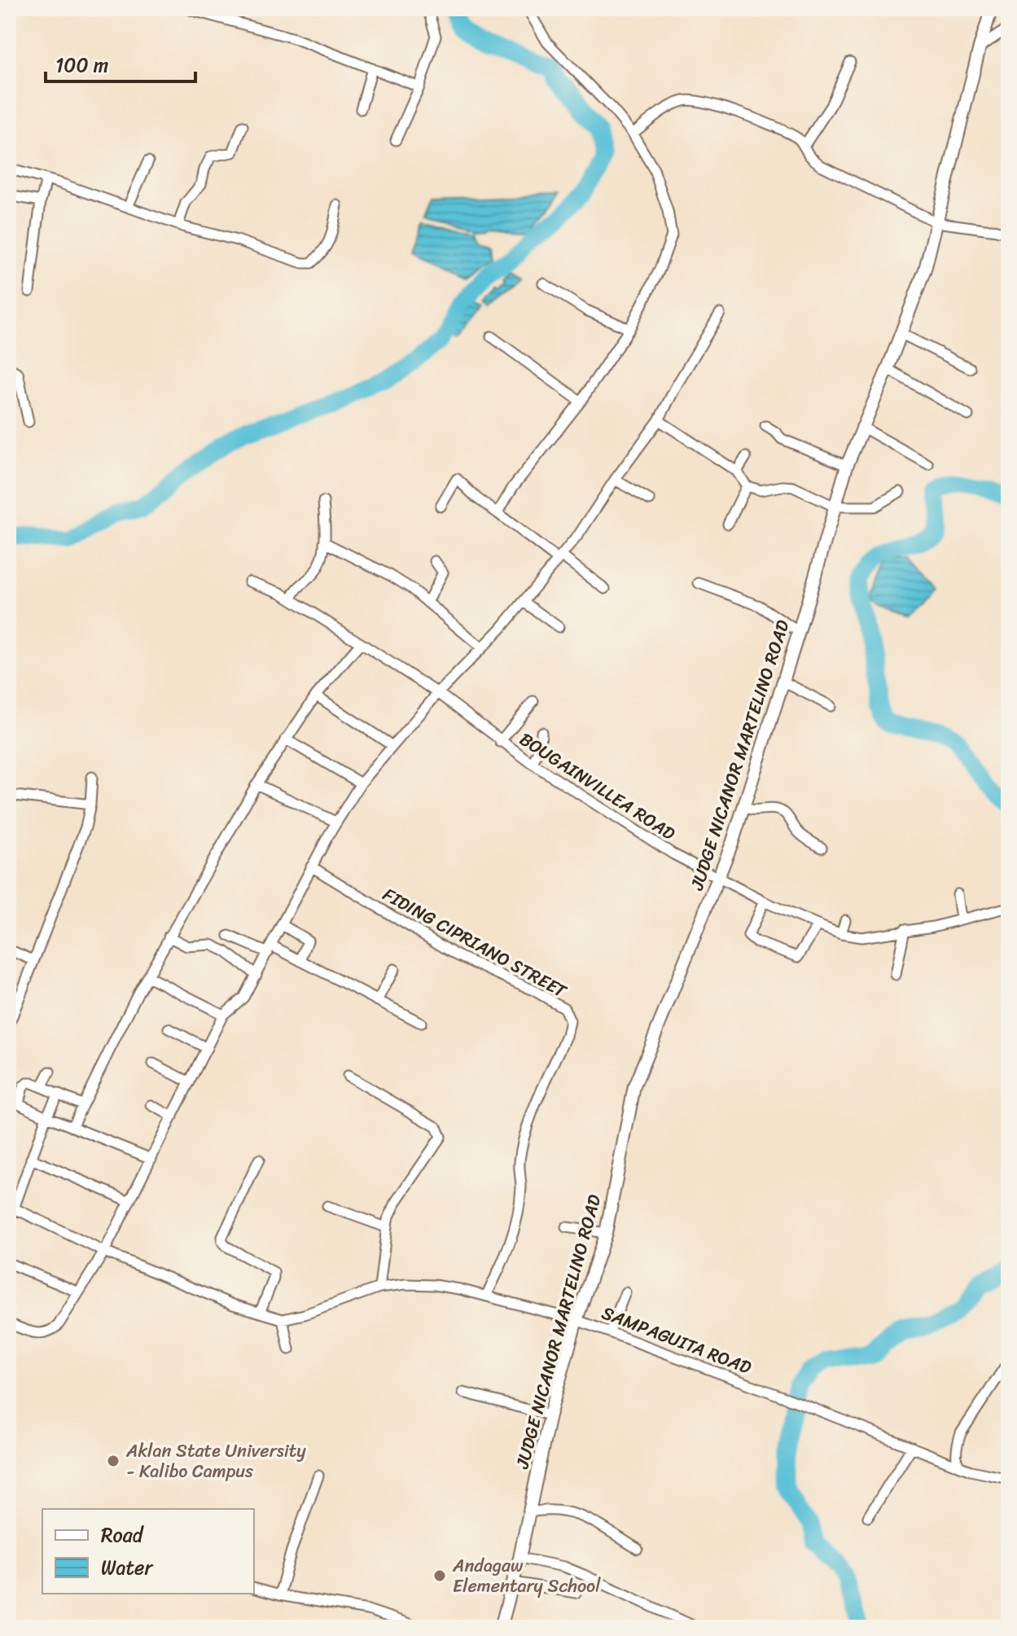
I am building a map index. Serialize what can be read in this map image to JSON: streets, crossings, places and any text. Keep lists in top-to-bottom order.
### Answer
{
  "streets": {
    "street": [
      "JUDGE NICANOR MARTELINO ROAD",
      "BOUGAINVILLEA ROAD",
      "FIDING CIPRIANO STREET",
      "SAMPAGUITA ROAD"
    ]
  },
  "crossings": [
    ["JUDGE NICANOR MARTELINO ROAD", "BOUGAINVILLEA ROAD"],
    ["JUDGE NICANOR MARTELINO ROAD", "SAMPAGUITA ROAD"],
    ["FIDING CIPRIANO STREET", "SAMPAGUITA ROAD"]
  ],
  "places": ["Aklan State University - Kalibo Campus", "Andagaw Elementary School"],
  "legend": ["Road", "Water"],
  "scale_bar": "100 m"
}
